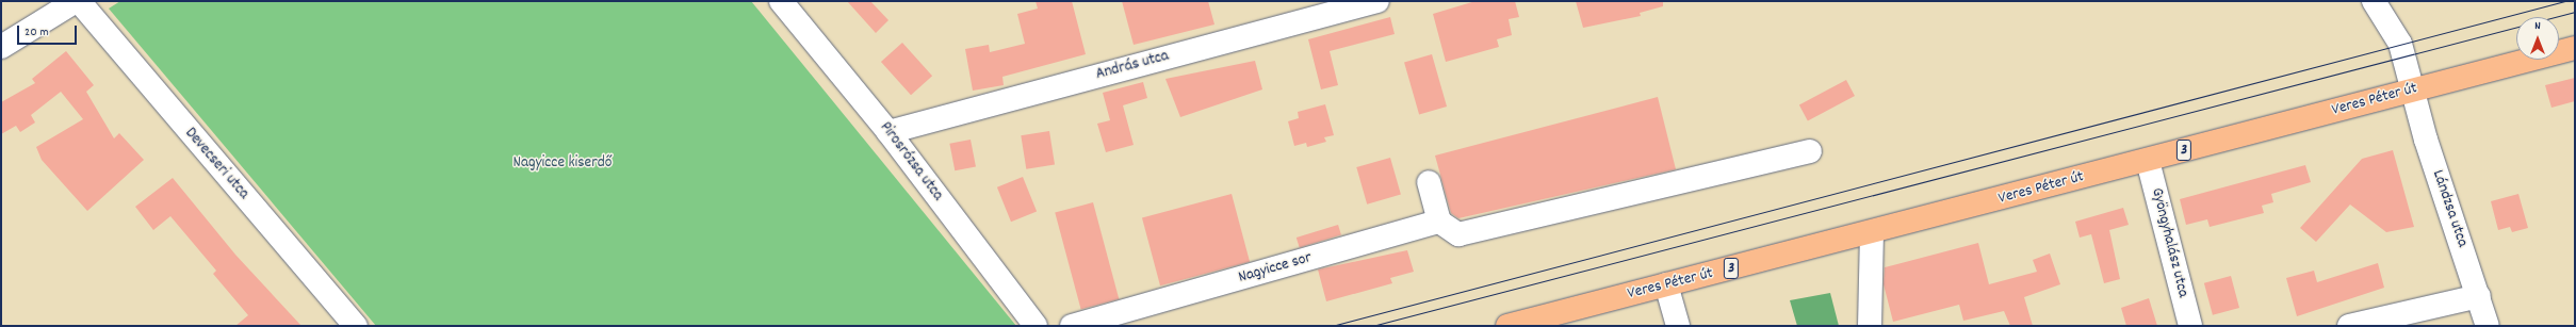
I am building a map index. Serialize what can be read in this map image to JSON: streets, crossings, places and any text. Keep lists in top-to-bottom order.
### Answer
{
  "streets": {
    "main road": ["Veres Péter út", "3"],
    "street": [
      "András utca",
      "Pirosrózsa utca",
      "Devecseri utca",
      "Lándzsa utca",
      "Gyöngyhalász utca",
      "Nagyicce sor"
    ]
  },
  "crossings": [
    ["András utca", "Pirosrózsa utca"],
    ["Veres Péter út", "Lándzsa utca"],
    ["Veres Péter út", "Gyöngyhalász utca"]
  ],
  "parks": ["Nagyicce kiserdő"],
  "scale_bar": "20 m",
  "north": "top"
}
